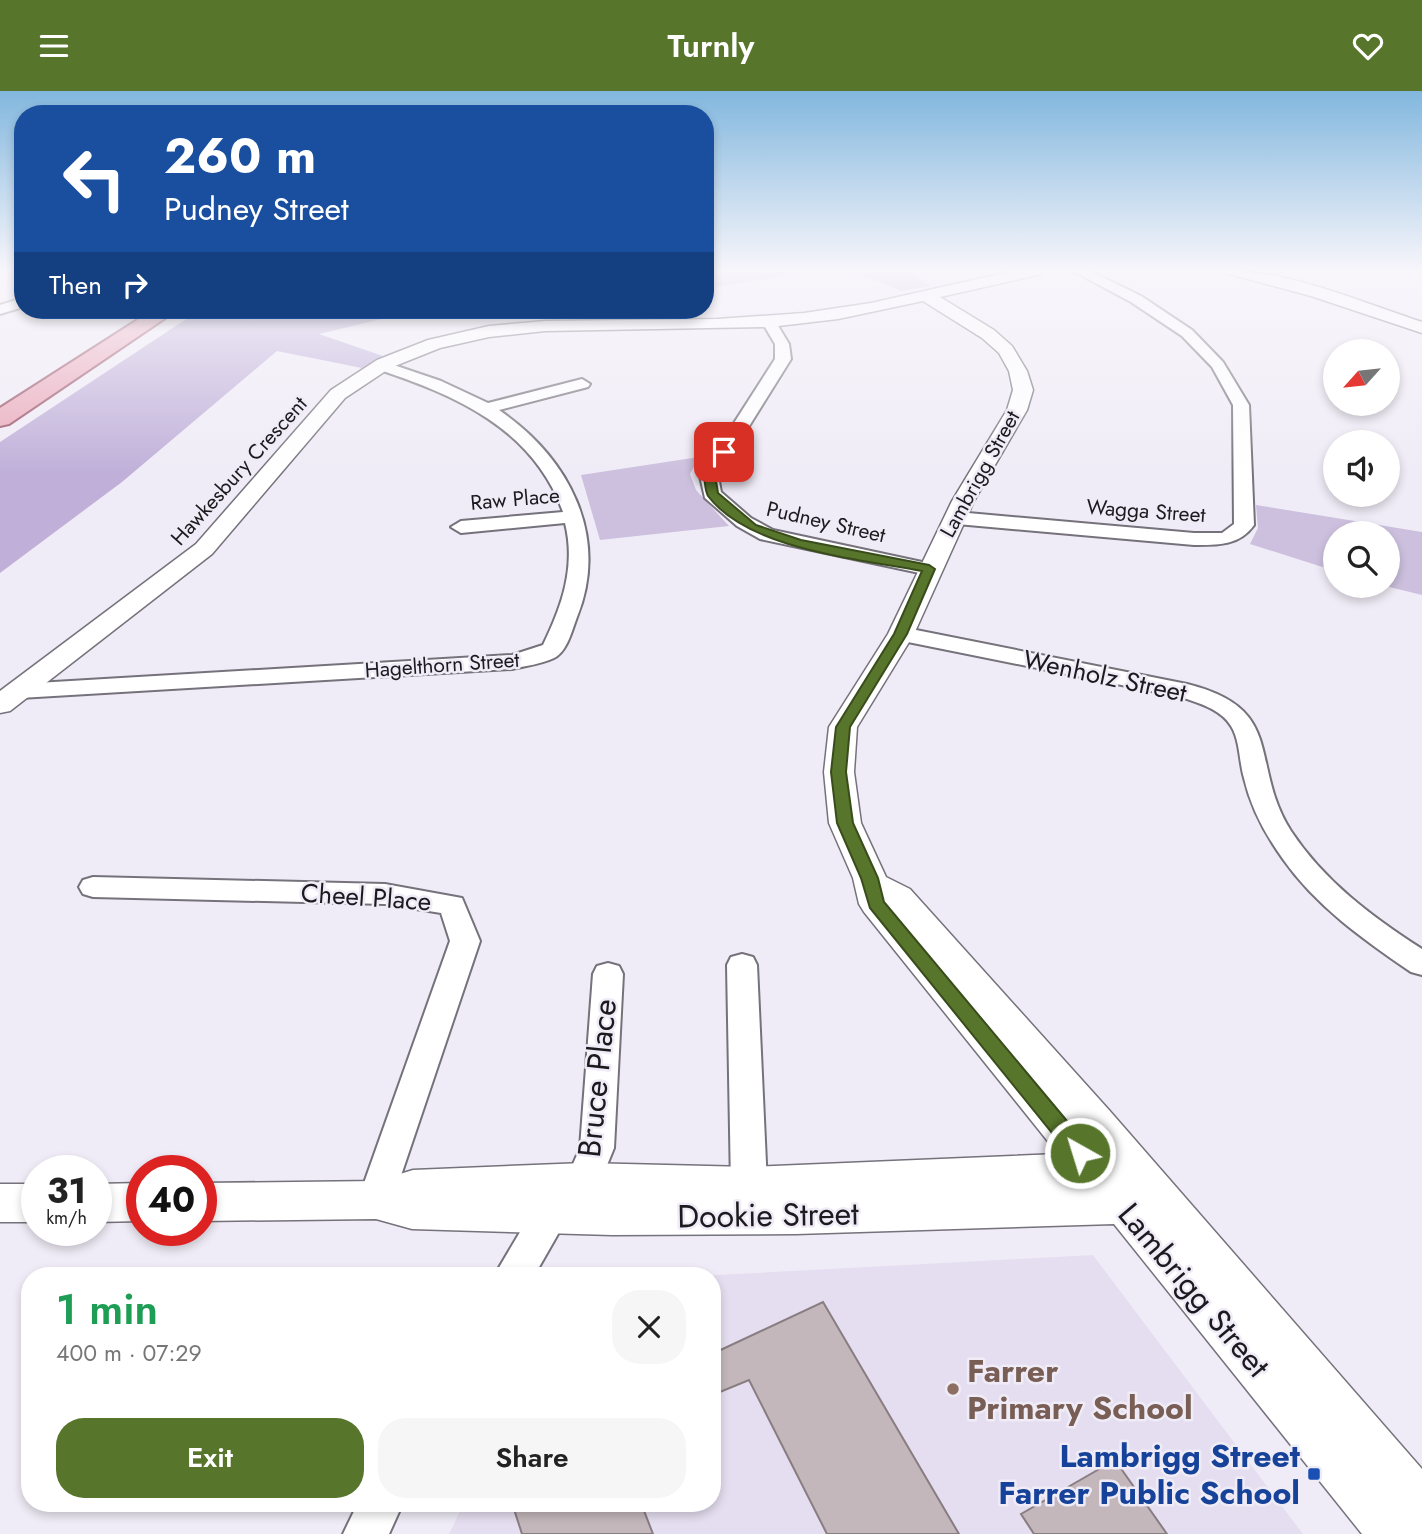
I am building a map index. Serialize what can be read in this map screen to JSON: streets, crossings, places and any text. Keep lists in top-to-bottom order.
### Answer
{
  "streets": {
    "street": [
      "Hawkesbury Crescent",
      "Lambrigg Street",
      "Raw Place",
      "Wagga Street",
      "Pudney Street",
      "Hagelthorn Street",
      "Wenholz Street",
      "Cheel Place",
      "Bruce Place",
      "Dookie Street"
    ]
  },
  "crossings": [
    ["Hawkesbury Crescent", "Hagelthorn Street"],
    ["Lambrigg Street", "Wagga Street"],
    ["Lambrigg Street", "Pudney Street"],
    ["Lambrigg Street", "Wenholz Street"],
    ["Lambrigg Street", "Dookie Street"],
    ["Raw Place", "Hagelthorn Street"],
    ["Cheel Place", "Dookie Street"],
    ["Bruce Place", "Dookie Street"]
  ],
  "places": {
    "other": ["Farrer Primary School"],
    "transit": ["Lambrigg Street Farrer Public School"]
  },
  "north": "bottom left",
  "page": {
    "header": "Turnly",
    "turn": ["260 m", "Pudney Street"],
    "then": "Then",
    "speed": "31 km/h",
    "limit": "40",
    "heading": ["1 min", "400 m · 07:29"],
    "buttons": ["Exit", "Share"]
  }
}
